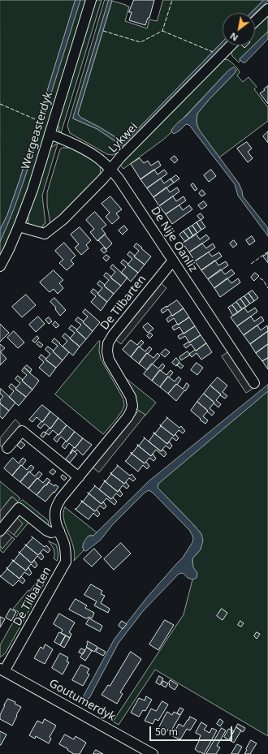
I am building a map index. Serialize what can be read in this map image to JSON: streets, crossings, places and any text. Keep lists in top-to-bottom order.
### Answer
{
  "streets": {
    "street": [
      "Wergeasterdyk",
      "Lykwei",
      "De Nije Oanliz",
      "De Tilbarten",
      "Goutumerdyk"
    ]
  },
  "crossings": [
    ["Wergeasterdyk", "Lykwei"],
    ["Wergeasterdyk", "De Nije Oanliz"],
    ["Lykwei", "De Nije Oanliz"],
    ["De Nije Oanliz", "De Tilbarten"],
    ["De Tilbarten", "Goutumerdyk"]
  ],
  "scale_bar": "50 m",
  "north": "bottom left"
}
